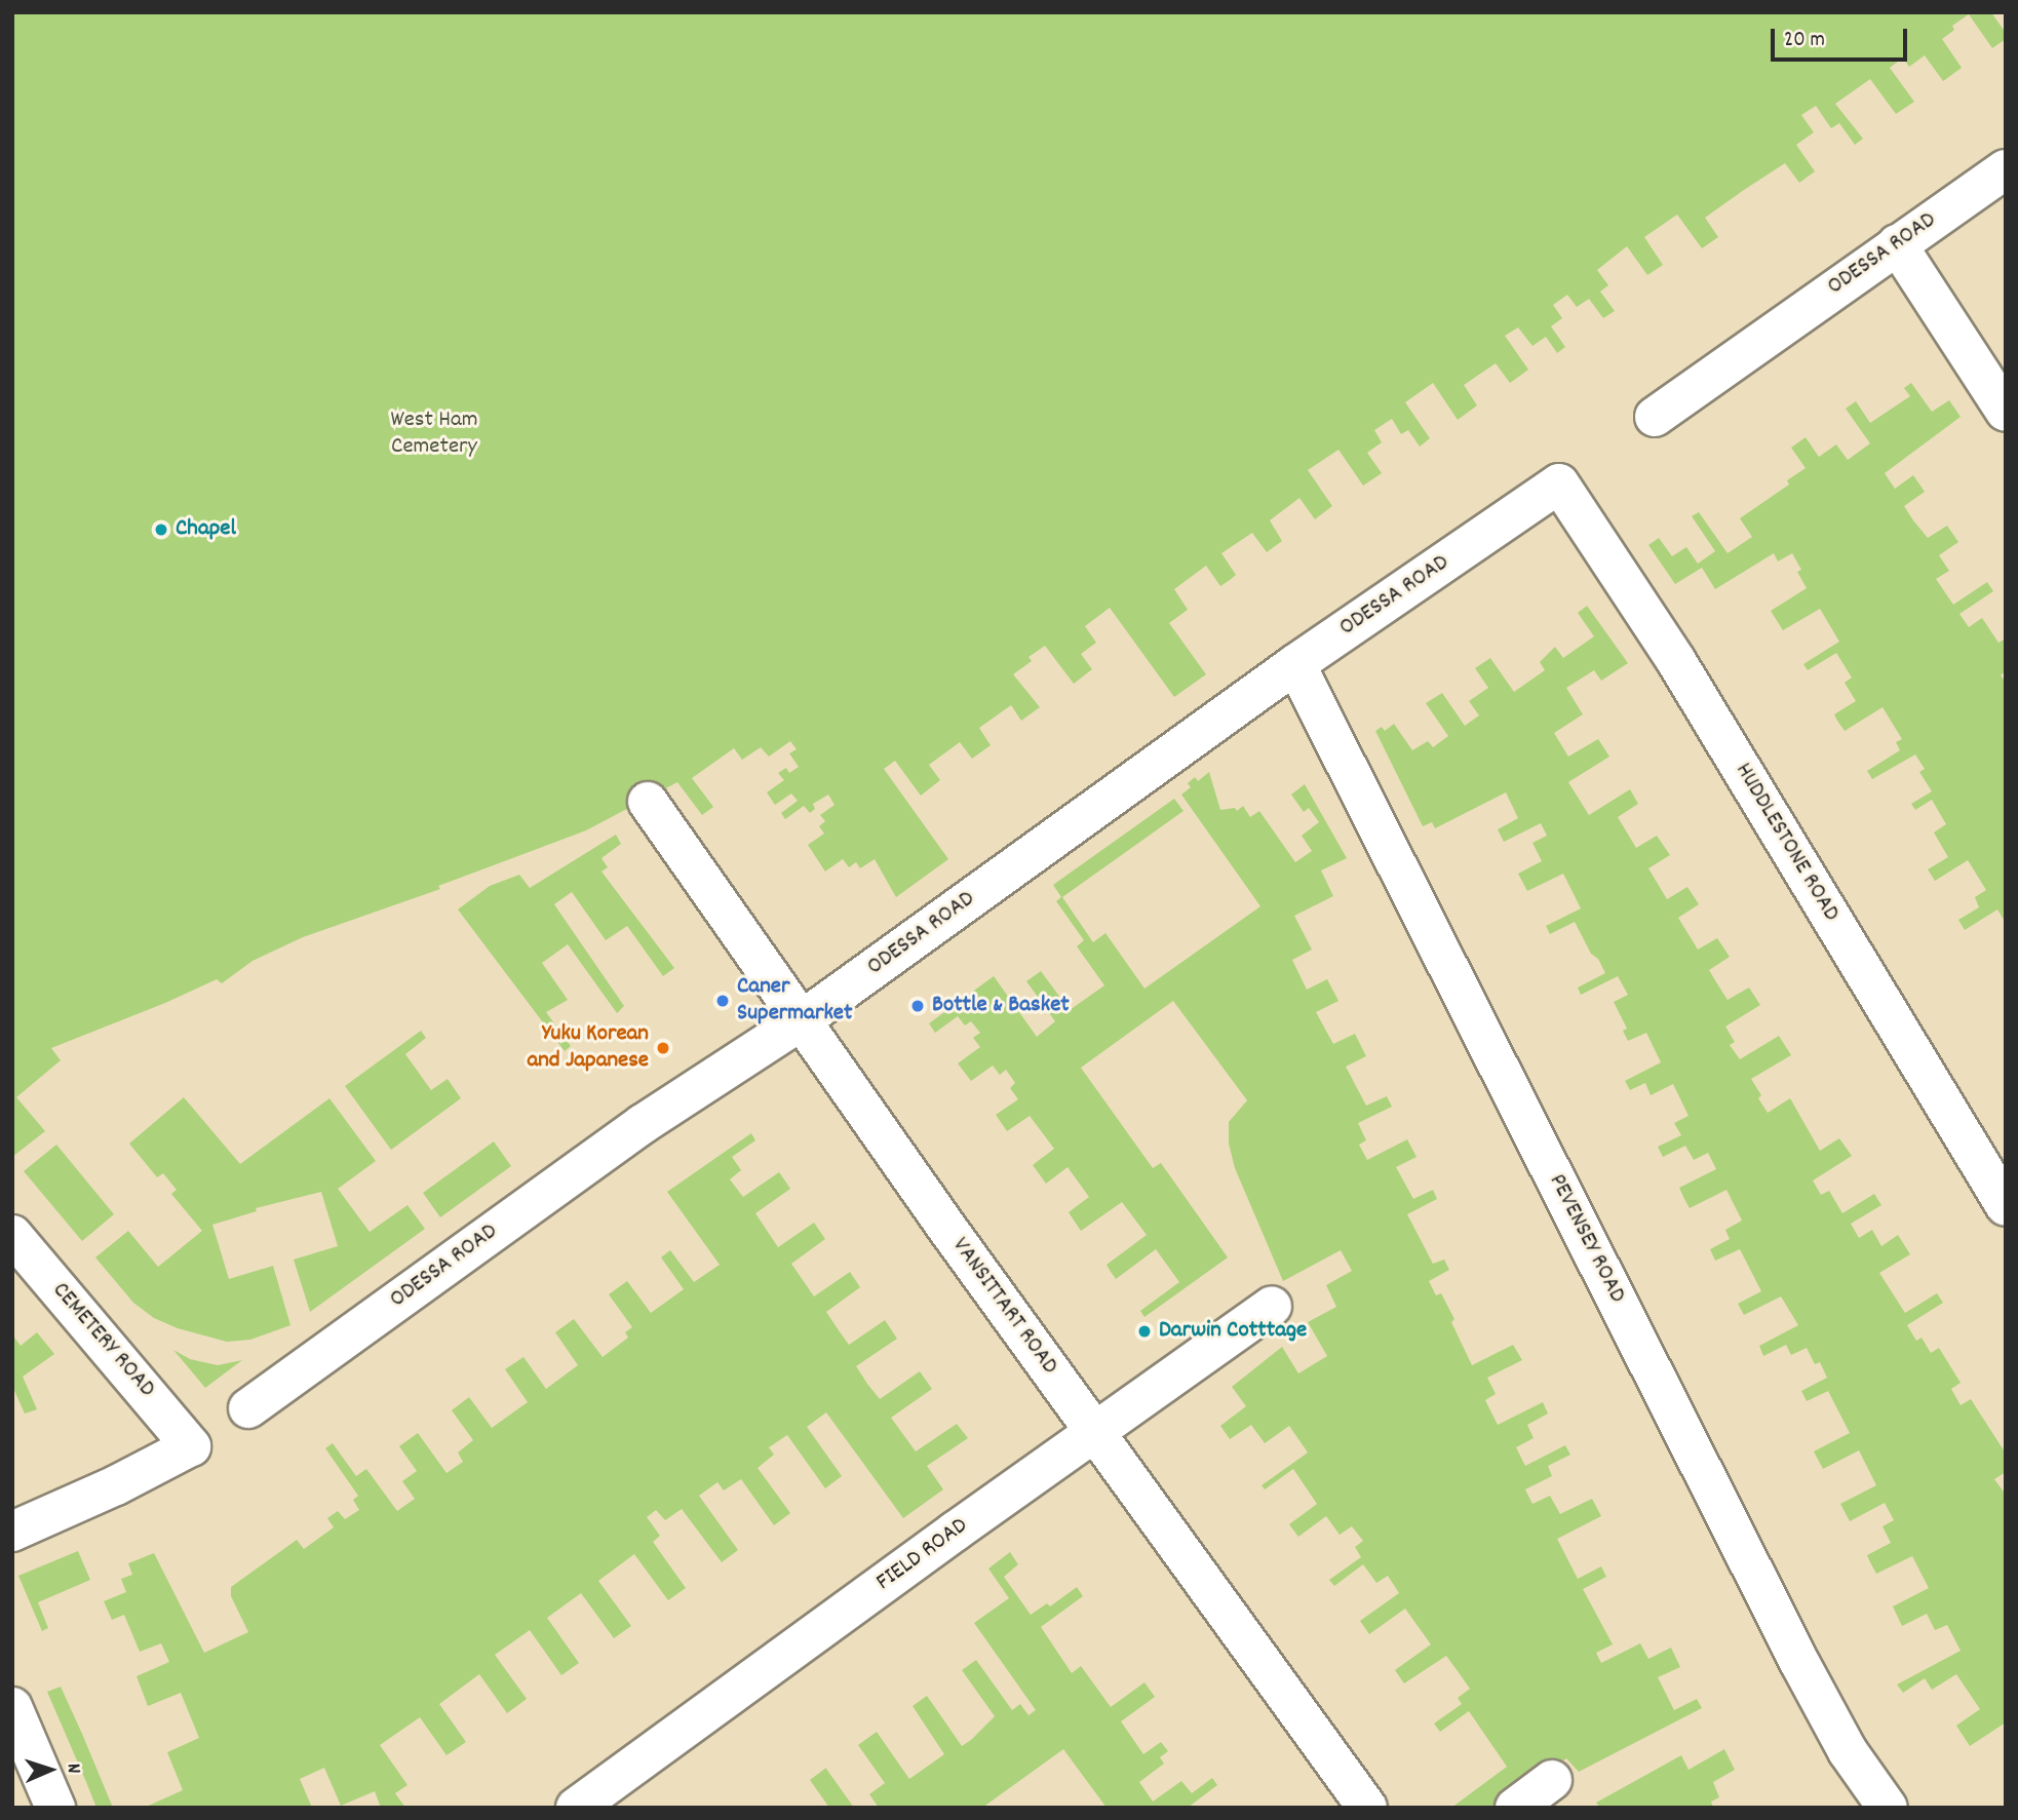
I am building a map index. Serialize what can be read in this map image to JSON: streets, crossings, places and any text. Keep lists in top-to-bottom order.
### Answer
{
  "streets": {
    "street": [
      "ODESSA ROAD",
      "HUDDLESTONE ROAD",
      "PEVENSEY ROAD",
      "VANSITTART ROAD",
      "CEMETERY ROAD",
      "FIELD ROAD"
    ]
  },
  "crossings": [
    ["ODESSA ROAD", "HUDDLESTONE ROAD"],
    ["ODESSA ROAD", "PEVENSEY ROAD"],
    ["ODESSA ROAD", "VANSITTART ROAD"],
    ["VANSITTART ROAD", "FIELD ROAD"]
  ],
  "parks": ["West Ham Cemetery"],
  "places": [
    "Chapel",
    "Caner Supermarket",
    "Bottle & Basket",
    "Yuku Korean and Japanese",
    "Darwin Cotttage"
  ],
  "scale_bar": "20 m",
  "north": "right"
}
